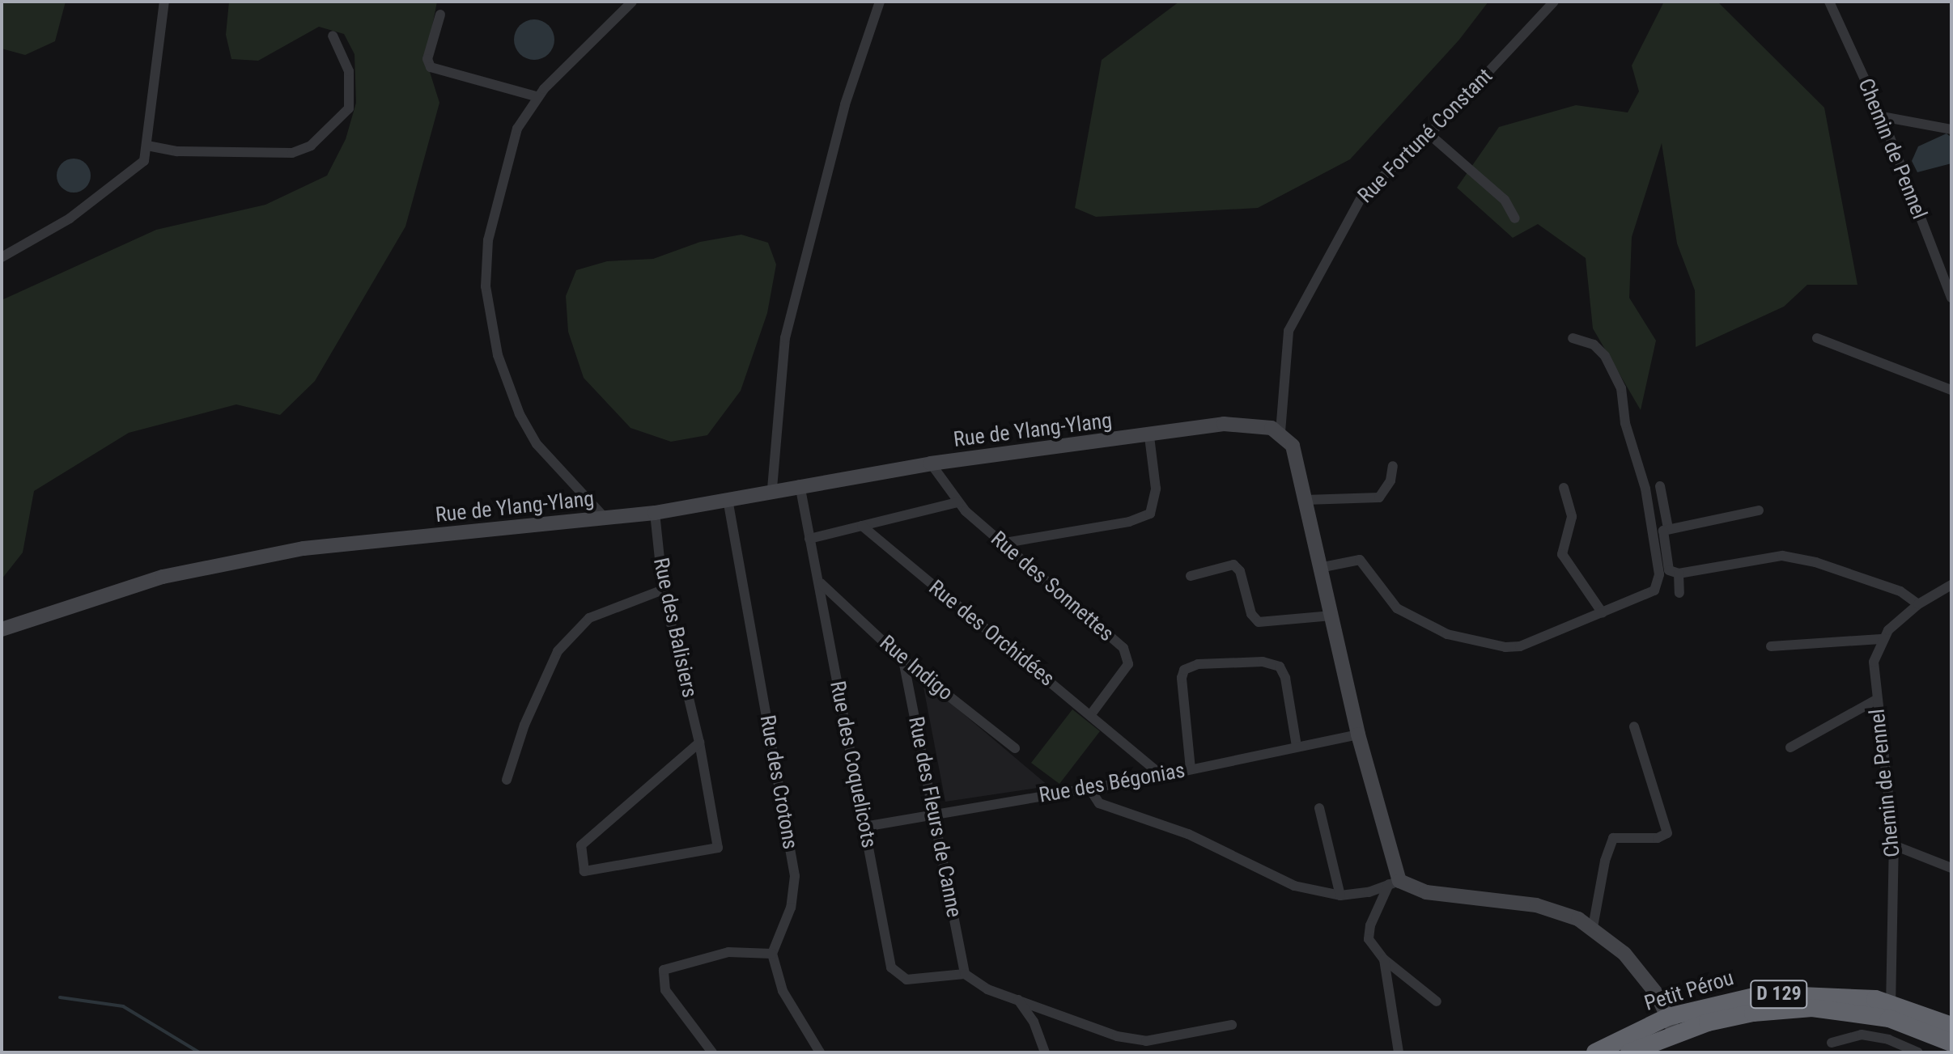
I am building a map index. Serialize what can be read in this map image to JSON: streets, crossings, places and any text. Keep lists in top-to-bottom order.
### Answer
{
  "streets": {
    "highway": ["Petit Pérou", "D 129"],
    "street": [
      "Rue Fortuné Constant",
      "Chemin de Pennel",
      "Rue de Ylang-Ylang",
      "Rue des Sonnettes",
      "Rue des Balisiers",
      "Rue des Orchidées",
      "Rue Indigo",
      "Rue des Coquelicots",
      "Rue des Crotons",
      "Rue des Bégonias",
      "Rue des Fleurs de Canne"
    ]
  },
  "crossings": [
    ["Rue Fortuné Constant", "Rue de Ylang-Ylang"],
    ["Chemin de Pennel", "Petit Pérou"],
    ["Rue de Ylang-Ylang", "Rue des Sonnettes"],
    ["Rue de Ylang-Ylang", "Rue des Balisiers"],
    ["Rue de Ylang-Ylang", "Rue des Coquelicots"],
    ["Rue de Ylang-Ylang", "Rue des Crotons"],
    ["Rue des Sonnettes", "Rue des Orchidées"],
    ["Rue des Orchidées", "Rue des Bégonias"],
    ["Rue Indigo", "Rue des Coquelicots"],
    ["Rue Indigo", "Rue des Fleurs de Canne"],
    ["Rue des Coquelicots", "Rue des Bégonias"],
    ["Rue des Coquelicots", "Rue des Fleurs de Canne"],
    ["Rue des Bégonias", "Rue des Fleurs de Canne"]
  ]
}
